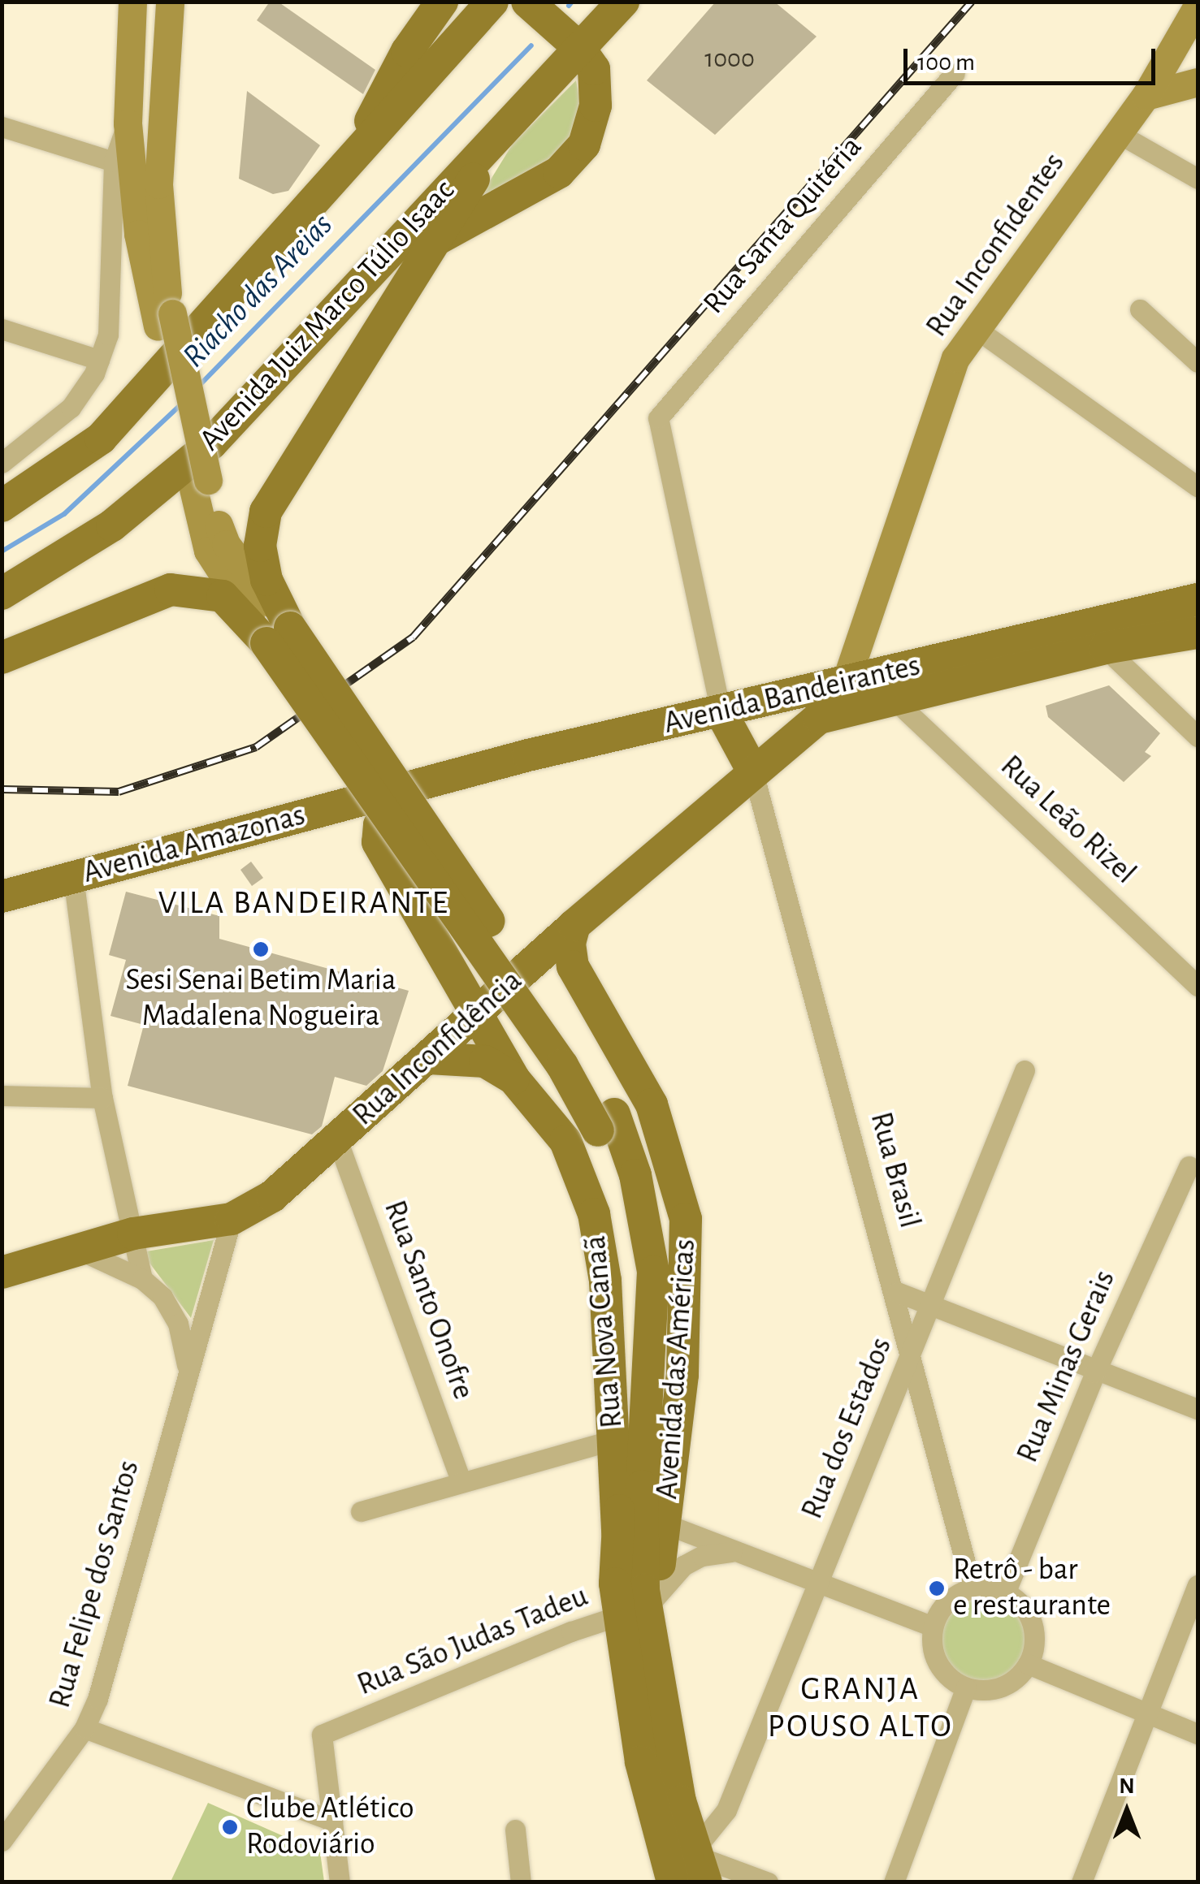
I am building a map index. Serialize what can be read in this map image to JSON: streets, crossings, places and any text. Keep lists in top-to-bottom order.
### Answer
{
  "streets": {
    "main road": [
      "Rua Inconfidentes",
      "Avenida Juiz Marco Túlio Isaac",
      "Avenida Bandeirantes",
      "Avenida Amazonas",
      "Rua Inconfidência",
      "Rua Nova Canaã",
      "Avenida das Américas"
    ],
    "street": [
      "Rua Santa Quitéria",
      "Rua Leão Rizel",
      "Rua Brasil",
      "Rua Santo Onofre",
      "Rua Minas Gerais",
      "Rua dos Estados",
      "Rua Felipe dos Santos",
      "Rua São Judas Tadeu"
    ]
  },
  "crossings": [
    ["Rua Santa Quitéria", "Avenida Bandeirantes"],
    ["Rua Inconfidentes", "Avenida Bandeirantes"],
    ["Avenida Bandeirantes", "Rua Leão Rizel"],
    ["Avenida Bandeirantes", "Avenida Amazonas"],
    ["Avenida Bandeirantes", "Rua Inconfidência"],
    ["Avenida Bandeirantes", "Rua Nova Canaã"],
    ["Rua Inconfidência", "Rua Brasil"],
    ["Rua Inconfidência", "Rua Santo Onofre"],
    ["Rua Inconfidência", "Rua Nova Canaã"],
    ["Rua Inconfidência", "Avenida das Américas"],
    ["Rua Inconfidência", "Rua Felipe dos Santos"],
    ["Rua Brasil", "Rua Minas Gerais"],
    ["Rua Brasil", "Rua dos Estados"],
    ["Rua Nova Canaã", "Avenida das Américas"],
    ["Avenida das Américas", "Rua dos Estados"],
    ["Avenida das Américas", "Rua São Judas Tadeu"]
  ],
  "districts": ["VILA BANDEIRANTE", "GRANJA POUSO ALTO"],
  "water": ["Riacho das Areias"],
  "places": ["Sesi Senai Betim Maria Madalena Nogueira", "Retrô - bar e restaurante", "Clube Atlético Rodoviário"],
  "house_numbers": ["1000"],
  "scale_bar": "100 m",
  "north": "top"
}
